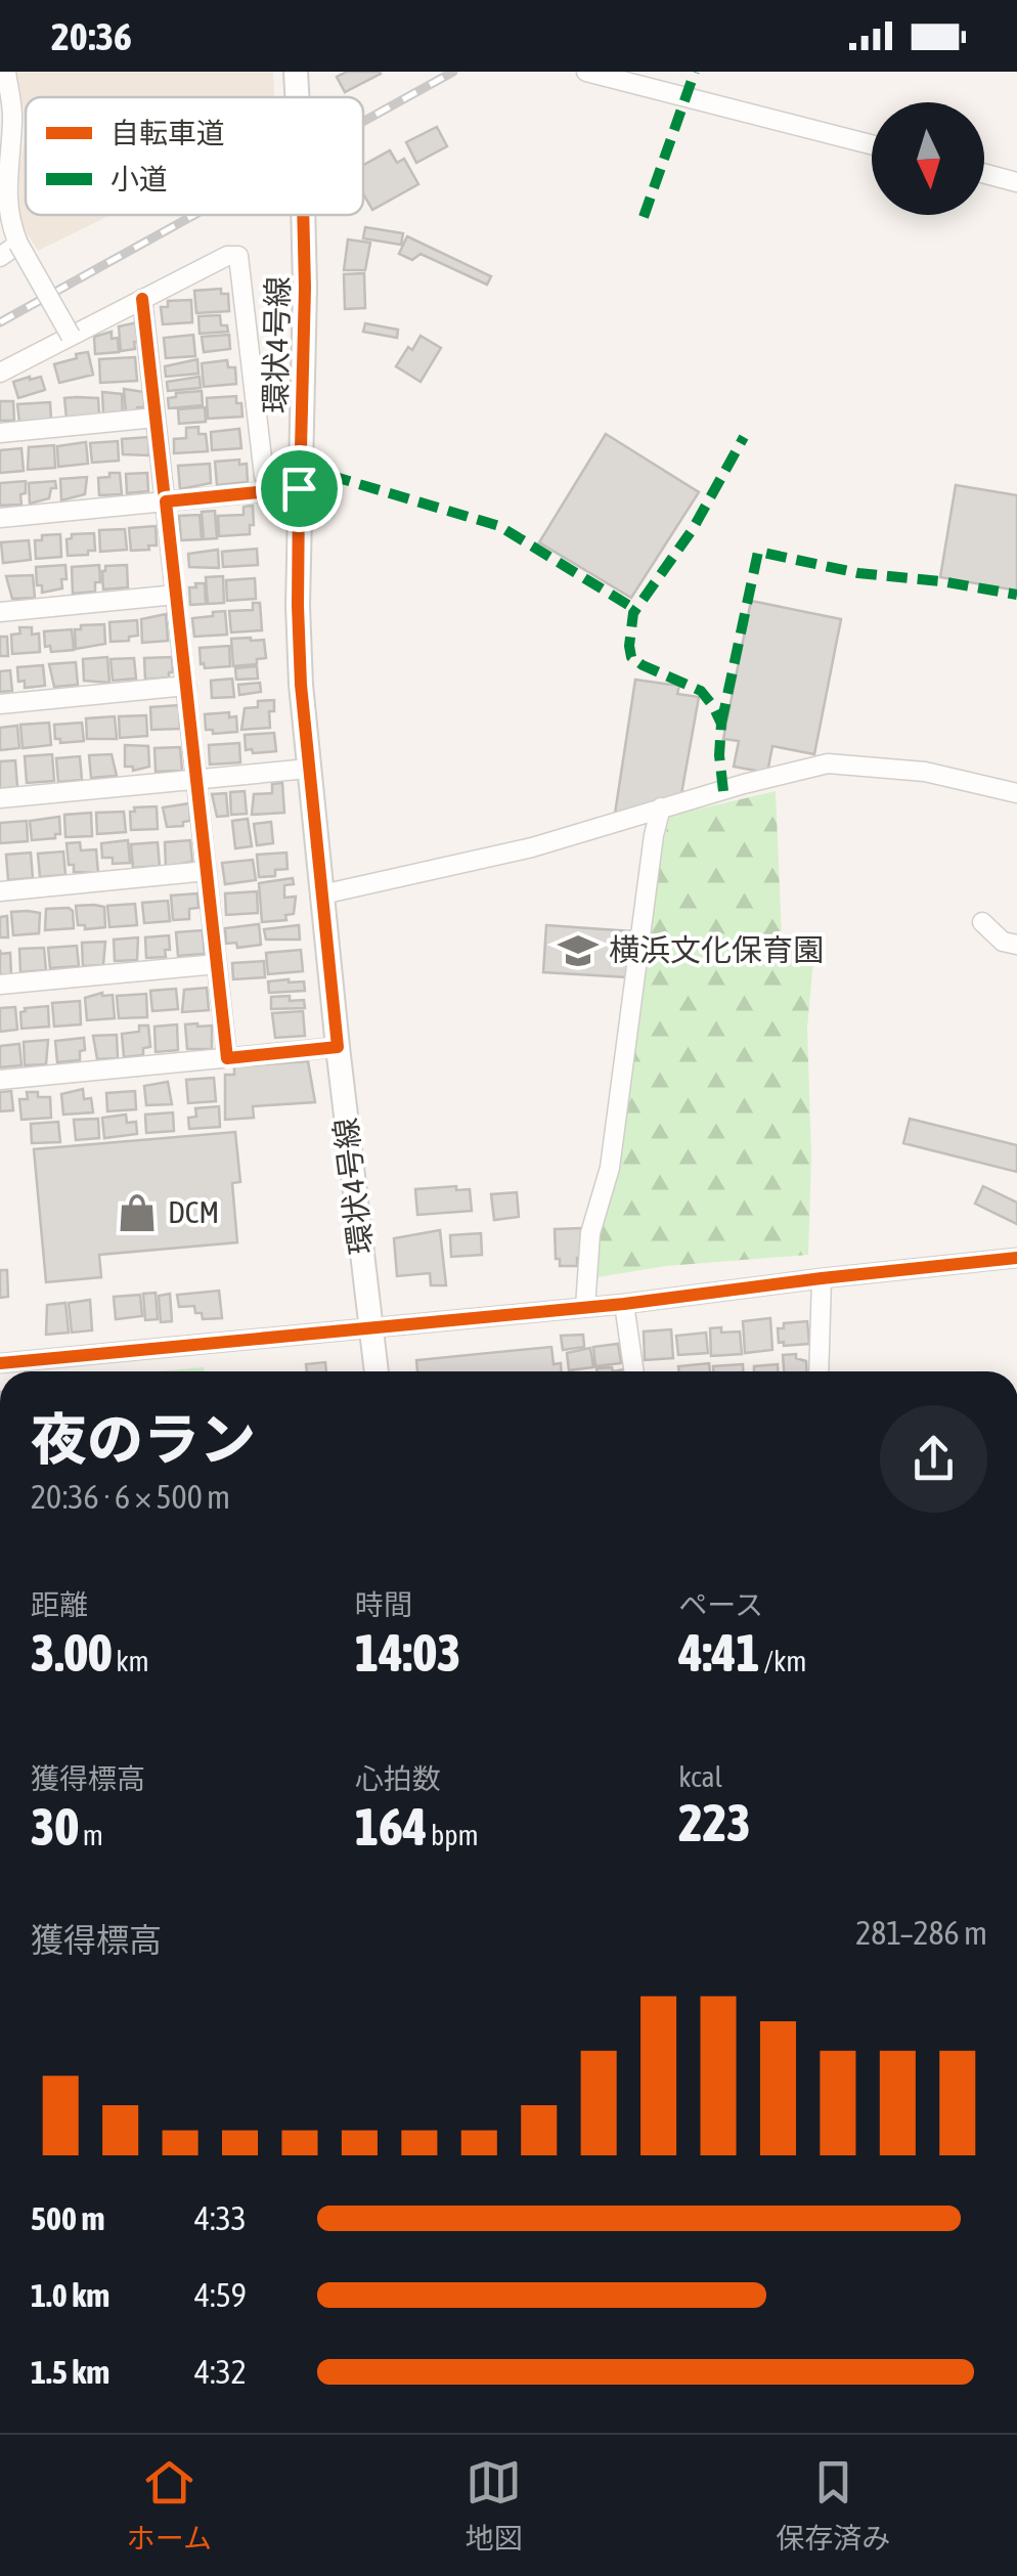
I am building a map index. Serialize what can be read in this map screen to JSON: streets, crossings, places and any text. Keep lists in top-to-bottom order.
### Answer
{
  "streets": {
    "main road": ["環状4号線"]
  },
  "places": {
    "school or university": ["横浜文化保育園"],
    "shop": ["DCM"]
  },
  "legend": ["自転車道", "小道"],
  "north": "bottom",
  "page": {
    "status": "20:36",
    "heading": ["夜のラン", "20:36 · 6 × 500 m"],
    "stats": [
      ["距離", "3.00 km"],
      ["時間", "14:03"],
      ["ペース", "4:41 /km"],
      ["獲得標高", "30 m"],
      ["心拍数", "164 bpm"],
      ["kcal", "223"]
    ],
    "chart": ["獲得標高", "281–286 m"],
    "list": [
      {
        "name": "500 m",
        "note": "4:33"
      },
      {
        "name": "1.0 km",
        "note": "4:59"
      },
      {
        "name": "1.5 km",
        "note": "4:32"
      }
    ],
    "tabs": ["ホーム", "地図", "保存済み"]
  }
}
